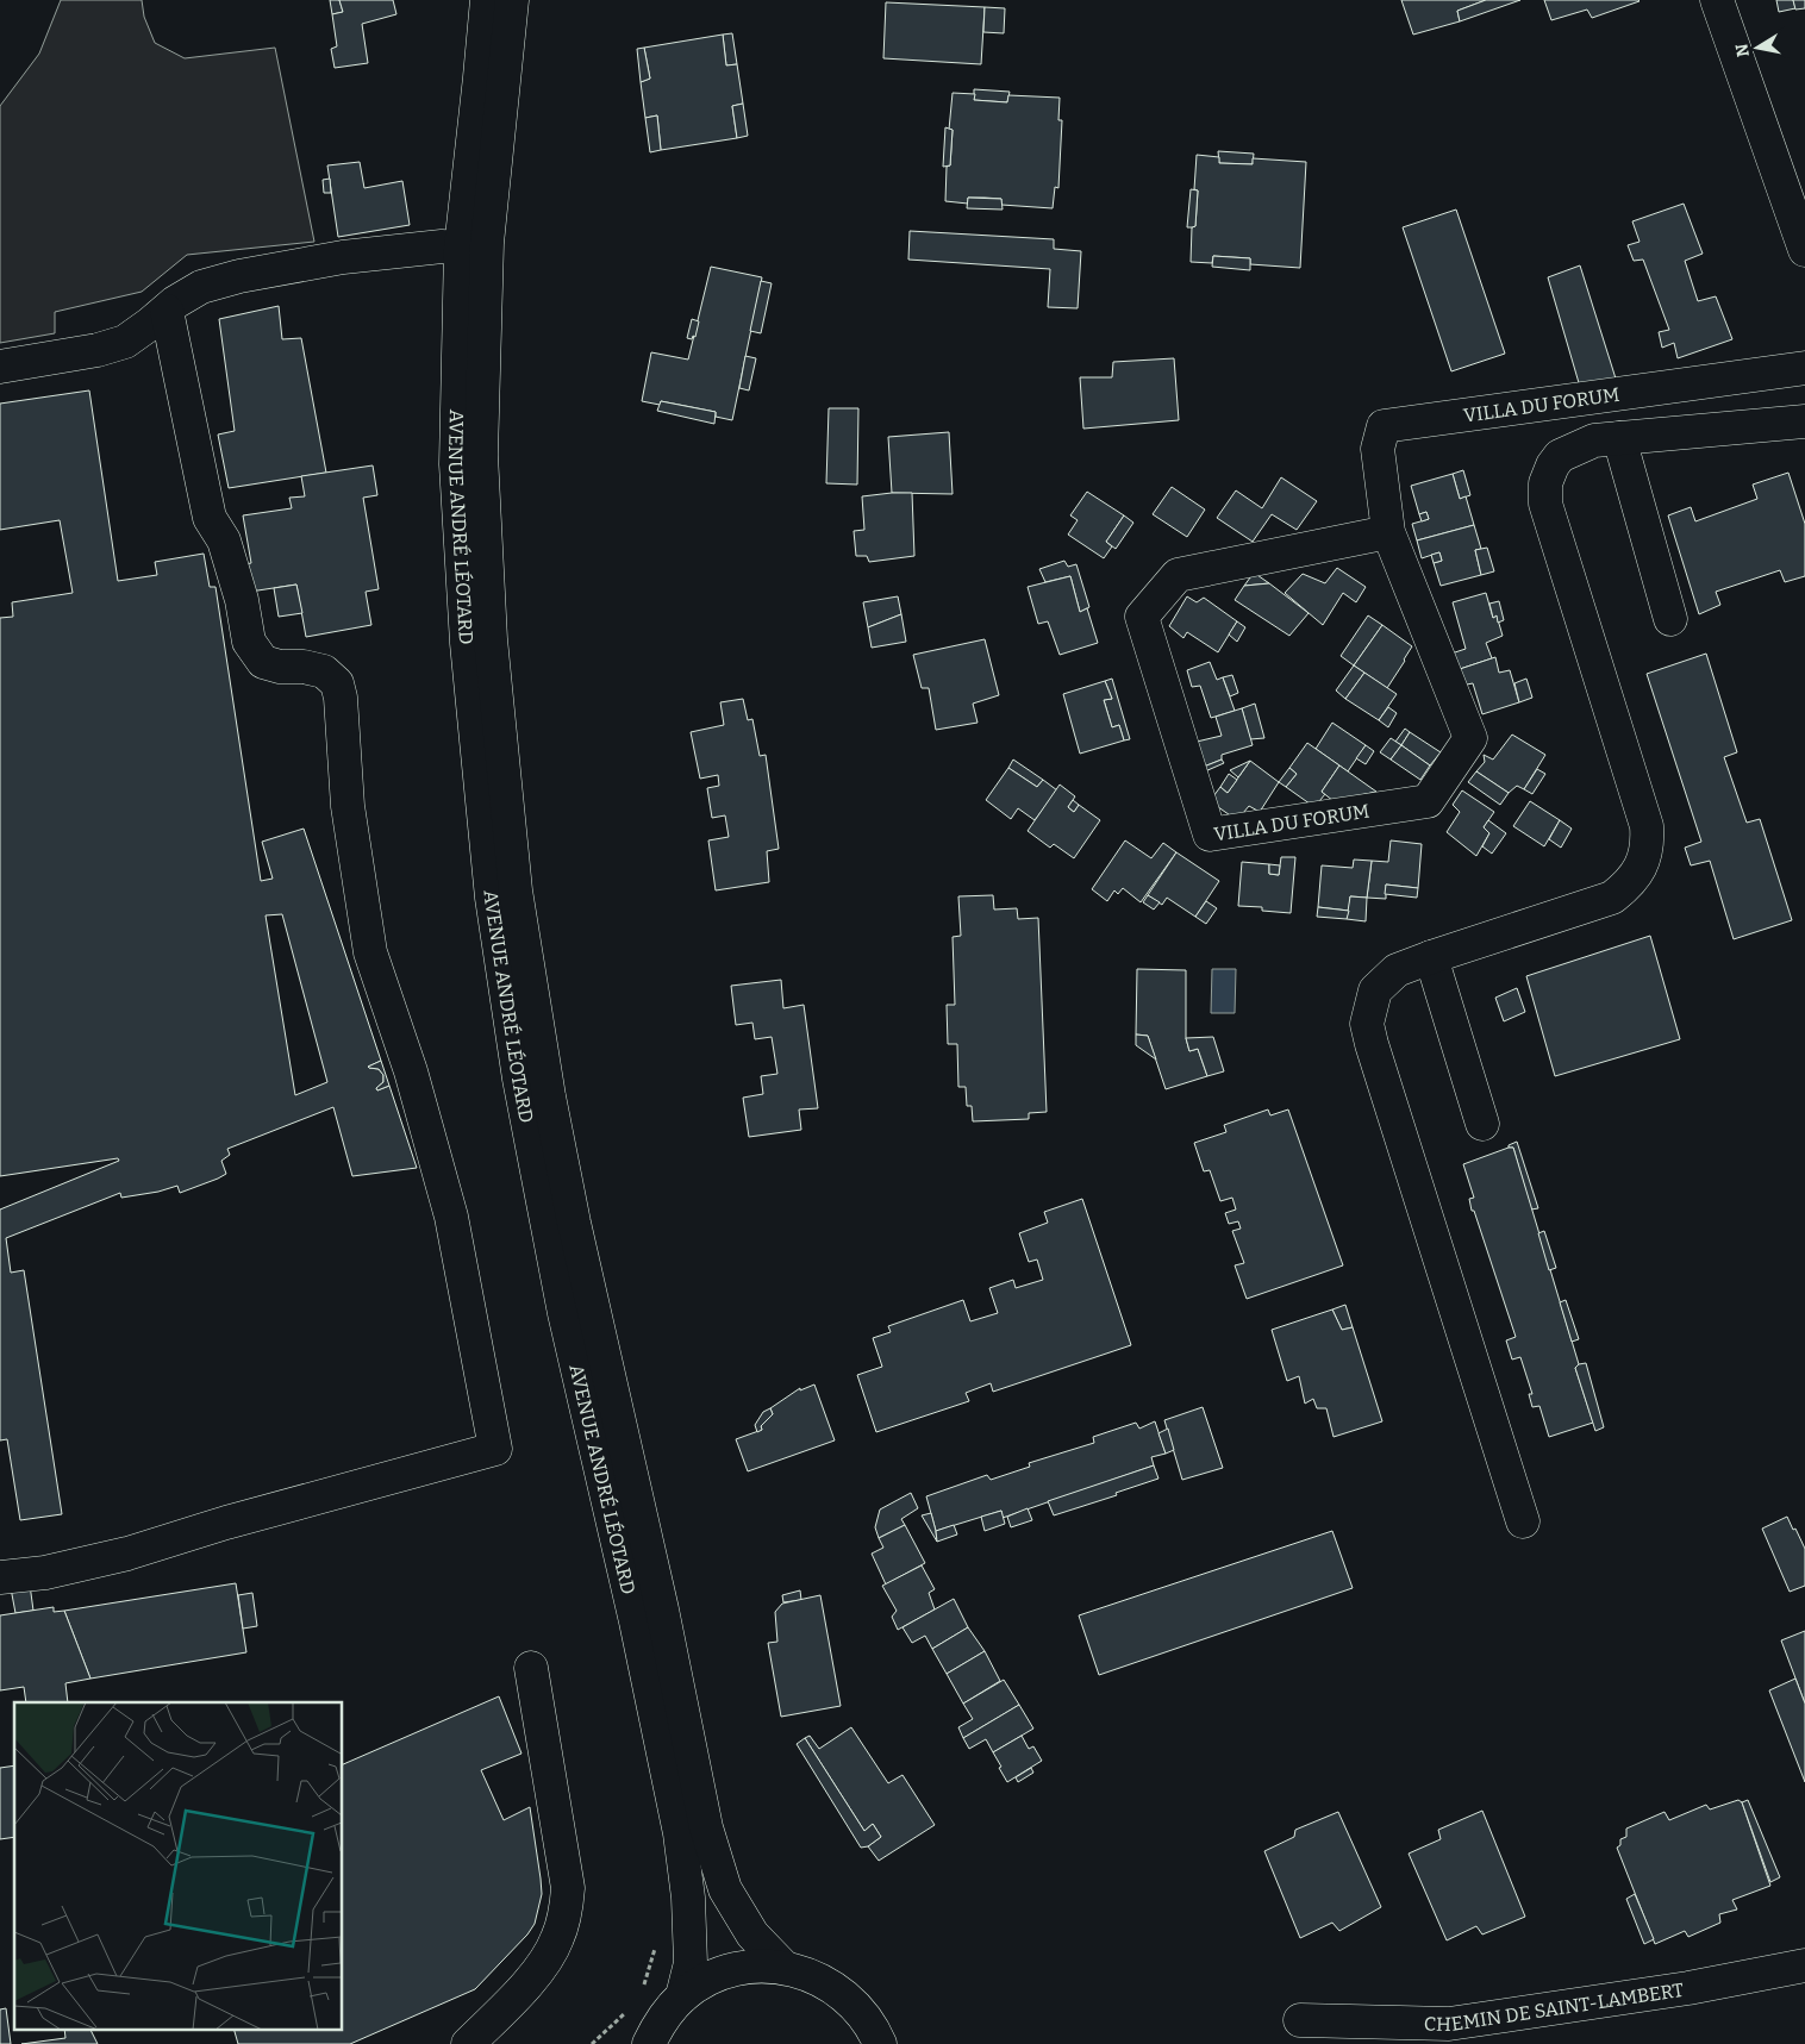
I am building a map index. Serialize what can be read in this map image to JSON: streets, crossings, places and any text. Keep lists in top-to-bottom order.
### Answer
{
  "streets": {
    "main road": ["VILLA DU FORUM", "AVENUE ANDRÉ LÉOTARD", "CHEMIN DE SAINT-LAMBERT"]
  },
  "north": "left"
}
